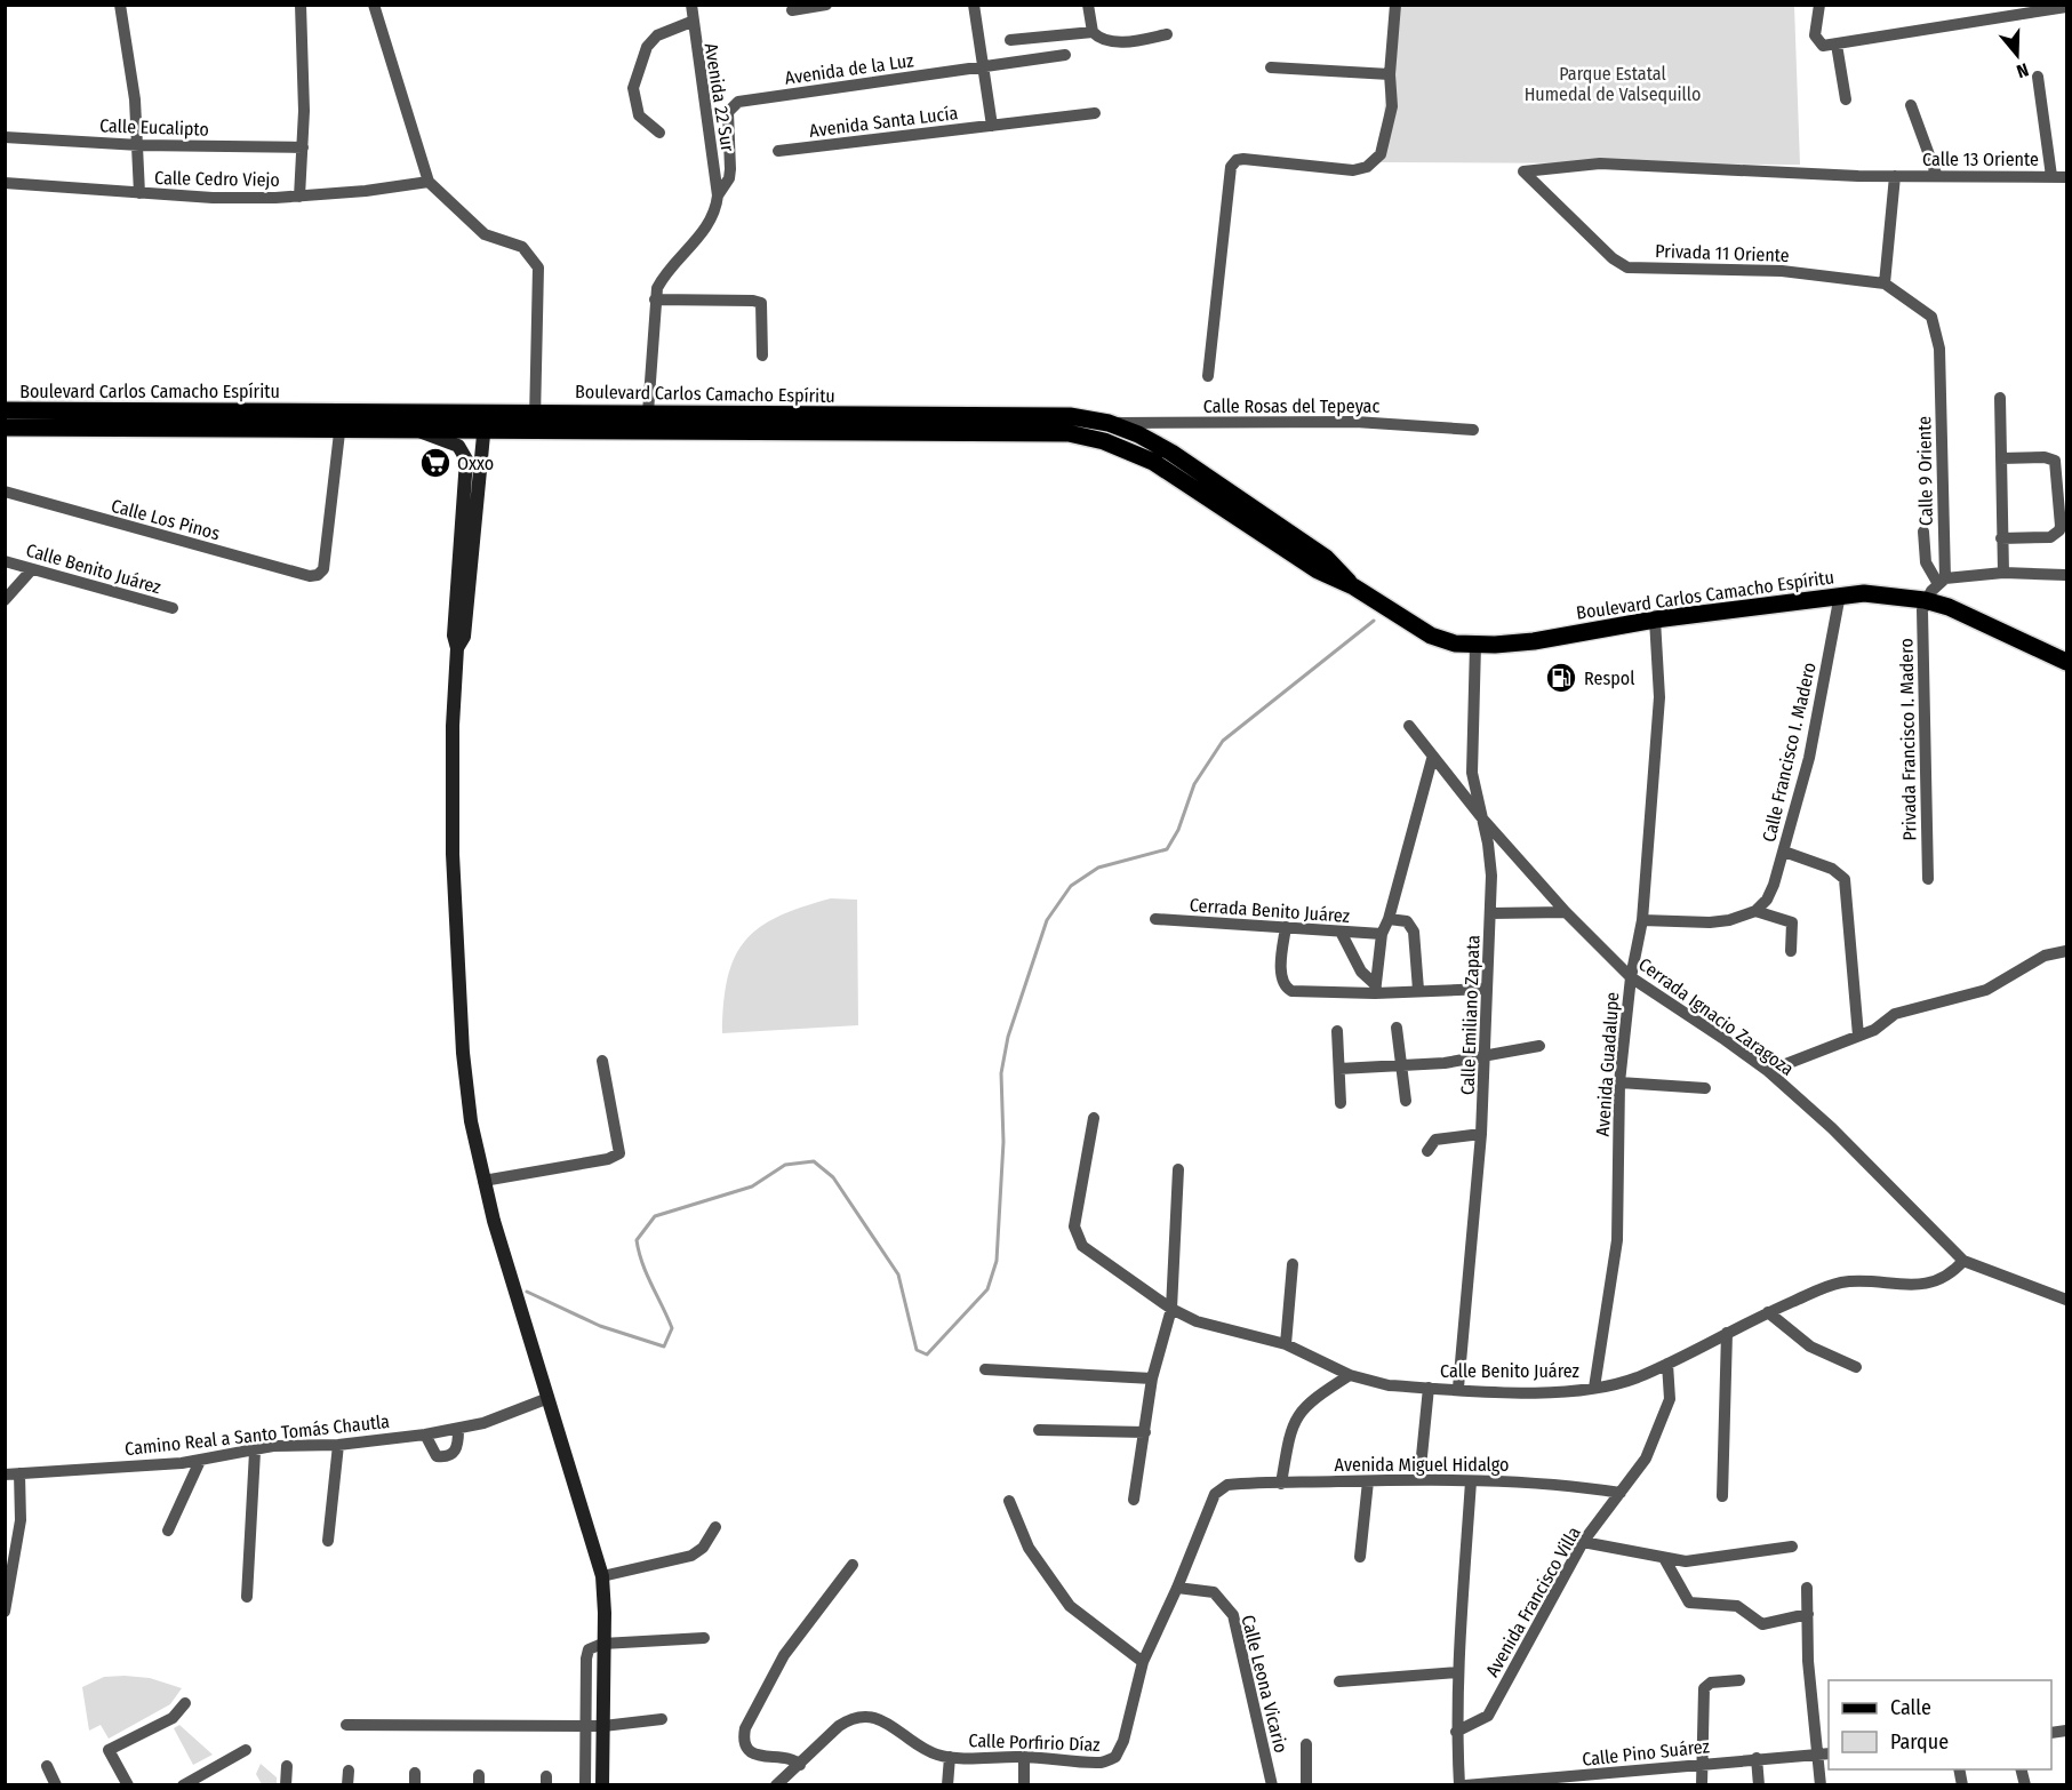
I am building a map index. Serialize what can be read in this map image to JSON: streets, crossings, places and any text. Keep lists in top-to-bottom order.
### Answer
{
  "streets": {
    "main road": ["Boulevard Carlos Camacho Espíritu"],
    "street": [
      "Avenida de la Luz",
      "Avenida 22 Sur",
      "Avenida Santa Lucía",
      "Calle Eucalipto",
      "Calle 13 Oriente",
      "Calle Cedro Viejo",
      "Privada 11 Oriente",
      "Calle Rosas del Tepeyac",
      "Calle 9 Oriente",
      "Calle Los Pinos",
      "Calle Benito Juárez",
      "Privada Francisco I. Madero",
      "Calle Francisco I. Madero",
      "Cerrada Benito Juárez",
      "Calle Emiliano Zapata",
      "Cerrada Ignacio Zaragoza",
      "Avenida Guadalupe",
      "Camino Real a Santo Tomás Chautla",
      "Avenida Miguel Hidalgo",
      "Avenida Francisco Villa",
      "Calle Leona Vicario",
      "Calle Porfirio Díaz",
      "Calle Pino Suárez"
    ]
  },
  "crossings": [
    ["Avenida de la Luz", "Avenida 22 Sur"],
    ["Calle 13 Oriente", "Privada 11 Oriente"],
    ["Privada 11 Oriente", "Calle 9 Oriente"],
    ["Boulevard Carlos Camacho Espíritu", "Calle Rosas del Tepeyac"],
    ["Boulevard Carlos Camacho Espíritu", "Calle Los Pinos"],
    ["Boulevard Carlos Camacho Espíritu", "Privada Francisco I. Madero"],
    ["Boulevard Carlos Camacho Espíritu", "Calle Francisco I. Madero"],
    ["Boulevard Carlos Camacho Espíritu", "Calle Emiliano Zapata"],
    ["Boulevard Carlos Camacho Espíritu", "Avenida Guadalupe"],
    ["Calle Benito Juárez", "Calle Emiliano Zapata"],
    ["Calle Benito Juárez", "Cerrada Ignacio Zaragoza"],
    ["Calle Benito Juárez", "Avenida Guadalupe"],
    ["Calle Benito Juárez", "Avenida Francisco Villa"],
    ["Calle Emiliano Zapata", "Cerrada Ignacio Zaragoza"],
    ["Cerrada Ignacio Zaragoza", "Avenida Guadalupe"],
    ["Avenida Miguel Hidalgo", "Avenida Francisco Villa"],
    ["Avenida Miguel Hidalgo", "Calle Porfirio Díaz"],
    ["Calle Leona Vicario", "Calle Porfirio Díaz"]
  ],
  "parks": ["Parque Estatal Humedal de Valsequillo"],
  "places": {
    "supermarket": ["Oxxo"],
    "fuel station": ["Respol"]
  },
  "legend": ["Calle", "Parque"],
  "north": "bottom"
}
